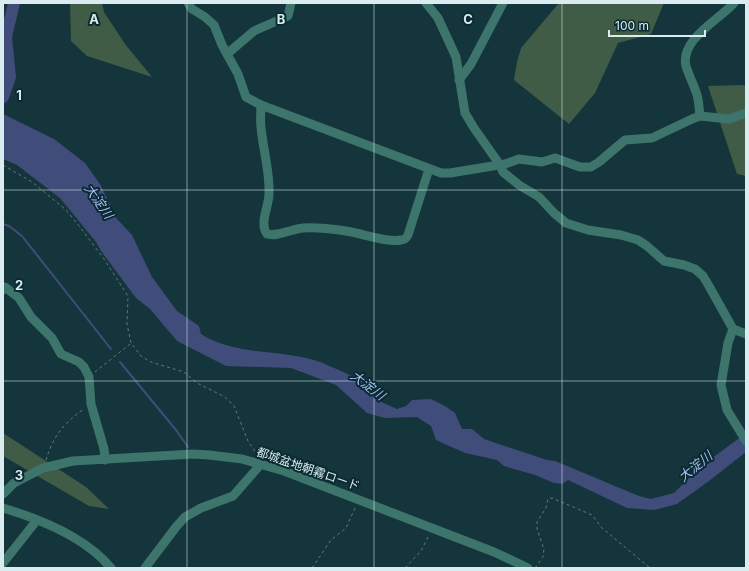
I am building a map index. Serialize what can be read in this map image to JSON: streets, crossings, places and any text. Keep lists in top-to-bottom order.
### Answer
{
  "streets": {
    "street": ["都城盆地朝霧ロード"]
  },
  "water": ["大淀川"],
  "scale_bar": "100 m",
  "grid": {
    "columns": ["A", "B", "C"],
    "rows": ["1", "2", "3"]
  }
}
